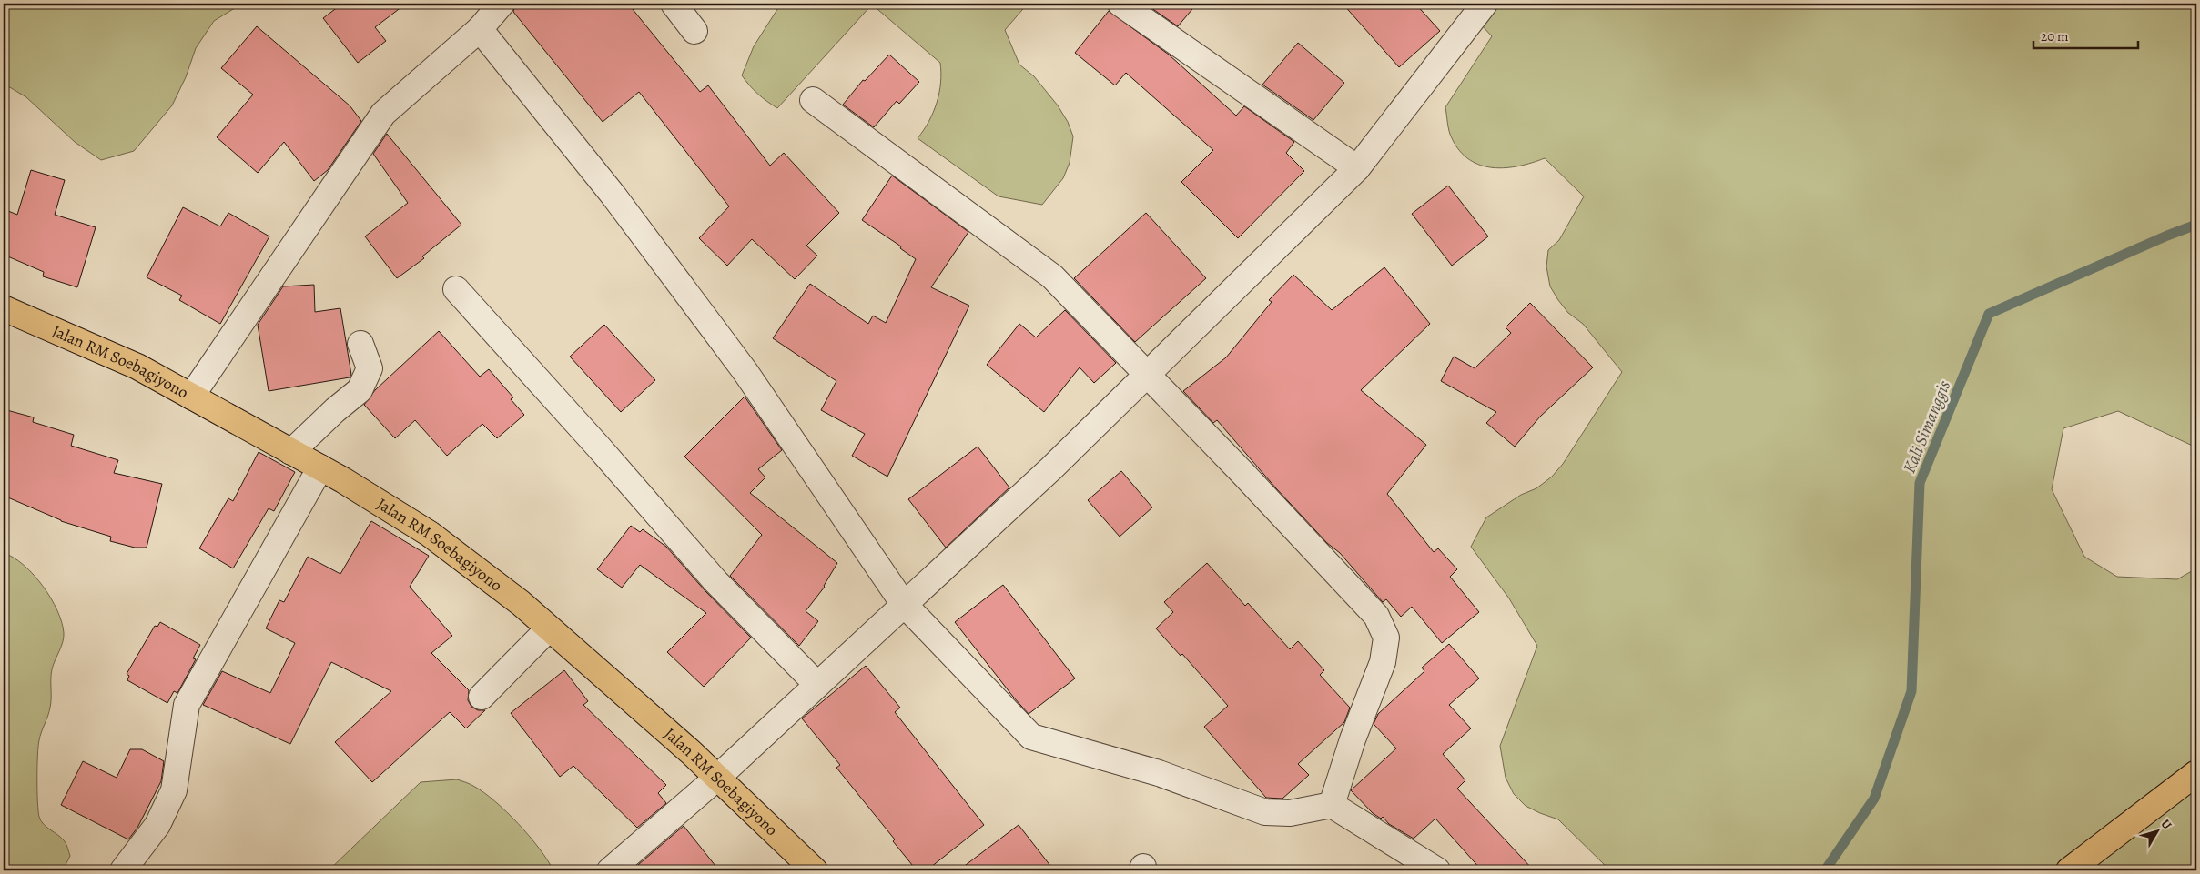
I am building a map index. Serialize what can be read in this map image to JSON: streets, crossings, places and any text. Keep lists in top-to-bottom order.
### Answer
{
  "streets": {
    "main road": ["Jalan RM Soebagiyono"]
  },
  "water": ["Kali Simanggis"],
  "scale_bar": "20 m",
  "north": "top right"
}
